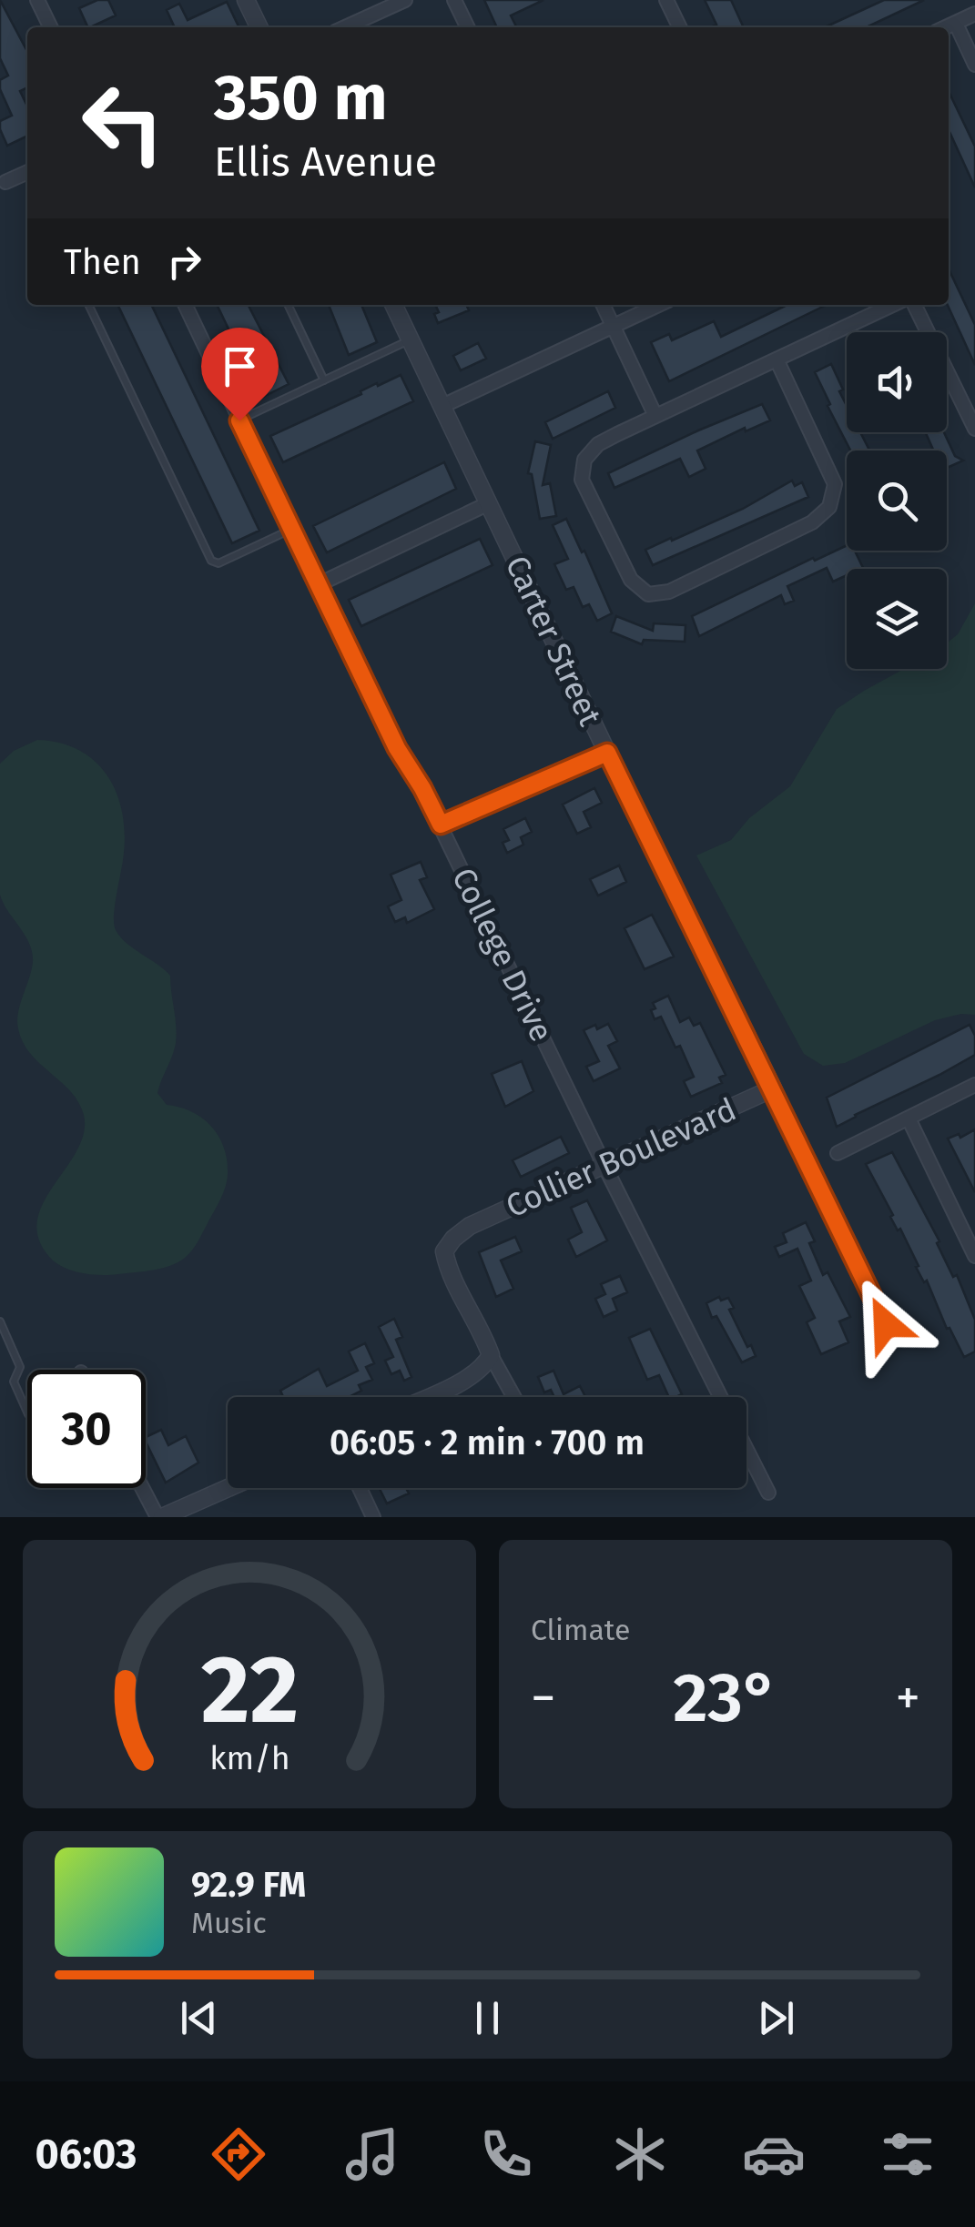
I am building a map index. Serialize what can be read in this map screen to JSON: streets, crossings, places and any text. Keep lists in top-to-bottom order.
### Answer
{
  "streets": {
    "street": ["Carter Street", "College Drive", "Collier Boulevard"]
  },
  "crossings": [
    ["Carter Street", "Collier Boulevard"],
    ["College Drive", "Collier Boulevard"]
  ],
  "page": {
    "turn": ["350 m", "Ellis Avenue"],
    "then": "Then",
    "limit": "30",
    "trip": "06:05 · 2 min · 700 m",
    "tile": "Climate",
    "heat": ["−", "23°", "+"],
    "song": ["92.9 FM", "Music"],
    "tabs": "06:03",
    "gauge": ["22", "km/h"]
  }
}
